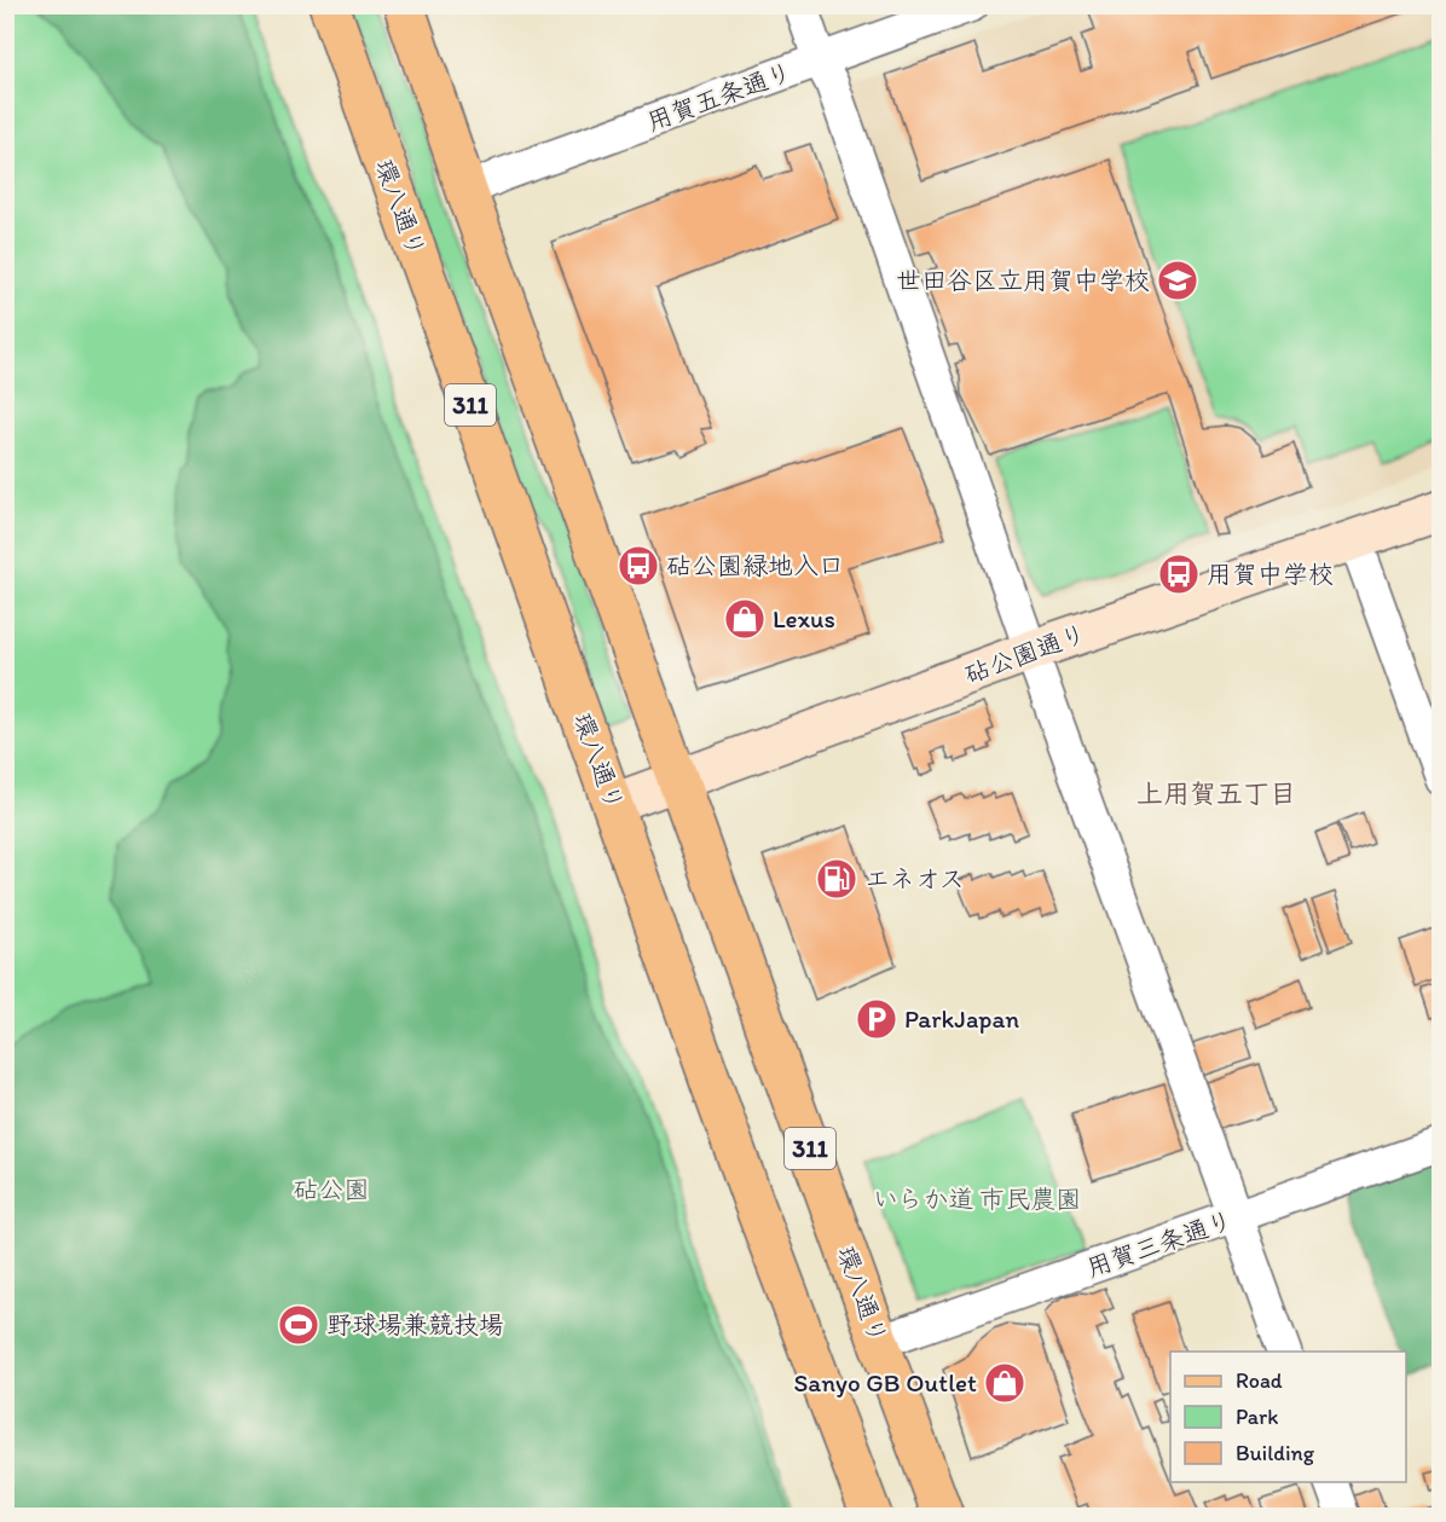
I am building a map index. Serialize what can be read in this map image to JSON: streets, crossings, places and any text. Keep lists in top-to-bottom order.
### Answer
{
  "streets": {
    "main road": ["環八通り", "311"],
    "street": ["用賀五条通り", "砧公園通り", "用賀三条通り"]
  },
  "crossings": [
    ["用賀五条通り", "環八通り"],
    ["環八通り", "砧公園通り"],
    ["環八通り", "用賀三条通り"]
  ],
  "districts": ["上用賀五丁目"],
  "parks": ["砧公園", "いらか道 市民農園"],
  "places": {
    "school or university": ["世田谷区立用賀中学校"],
    "bus stop": ["砧公園緑地入口", "用賀中学校"],
    "shop": ["Lexus", "Sanyo GB Outlet"],
    "fuel station": ["エネオス"],
    "parking": ["ParkJapan"],
    "sports": ["野球場兼競技場"]
  },
  "legend": ["Road", "Park", "Building"]
}
